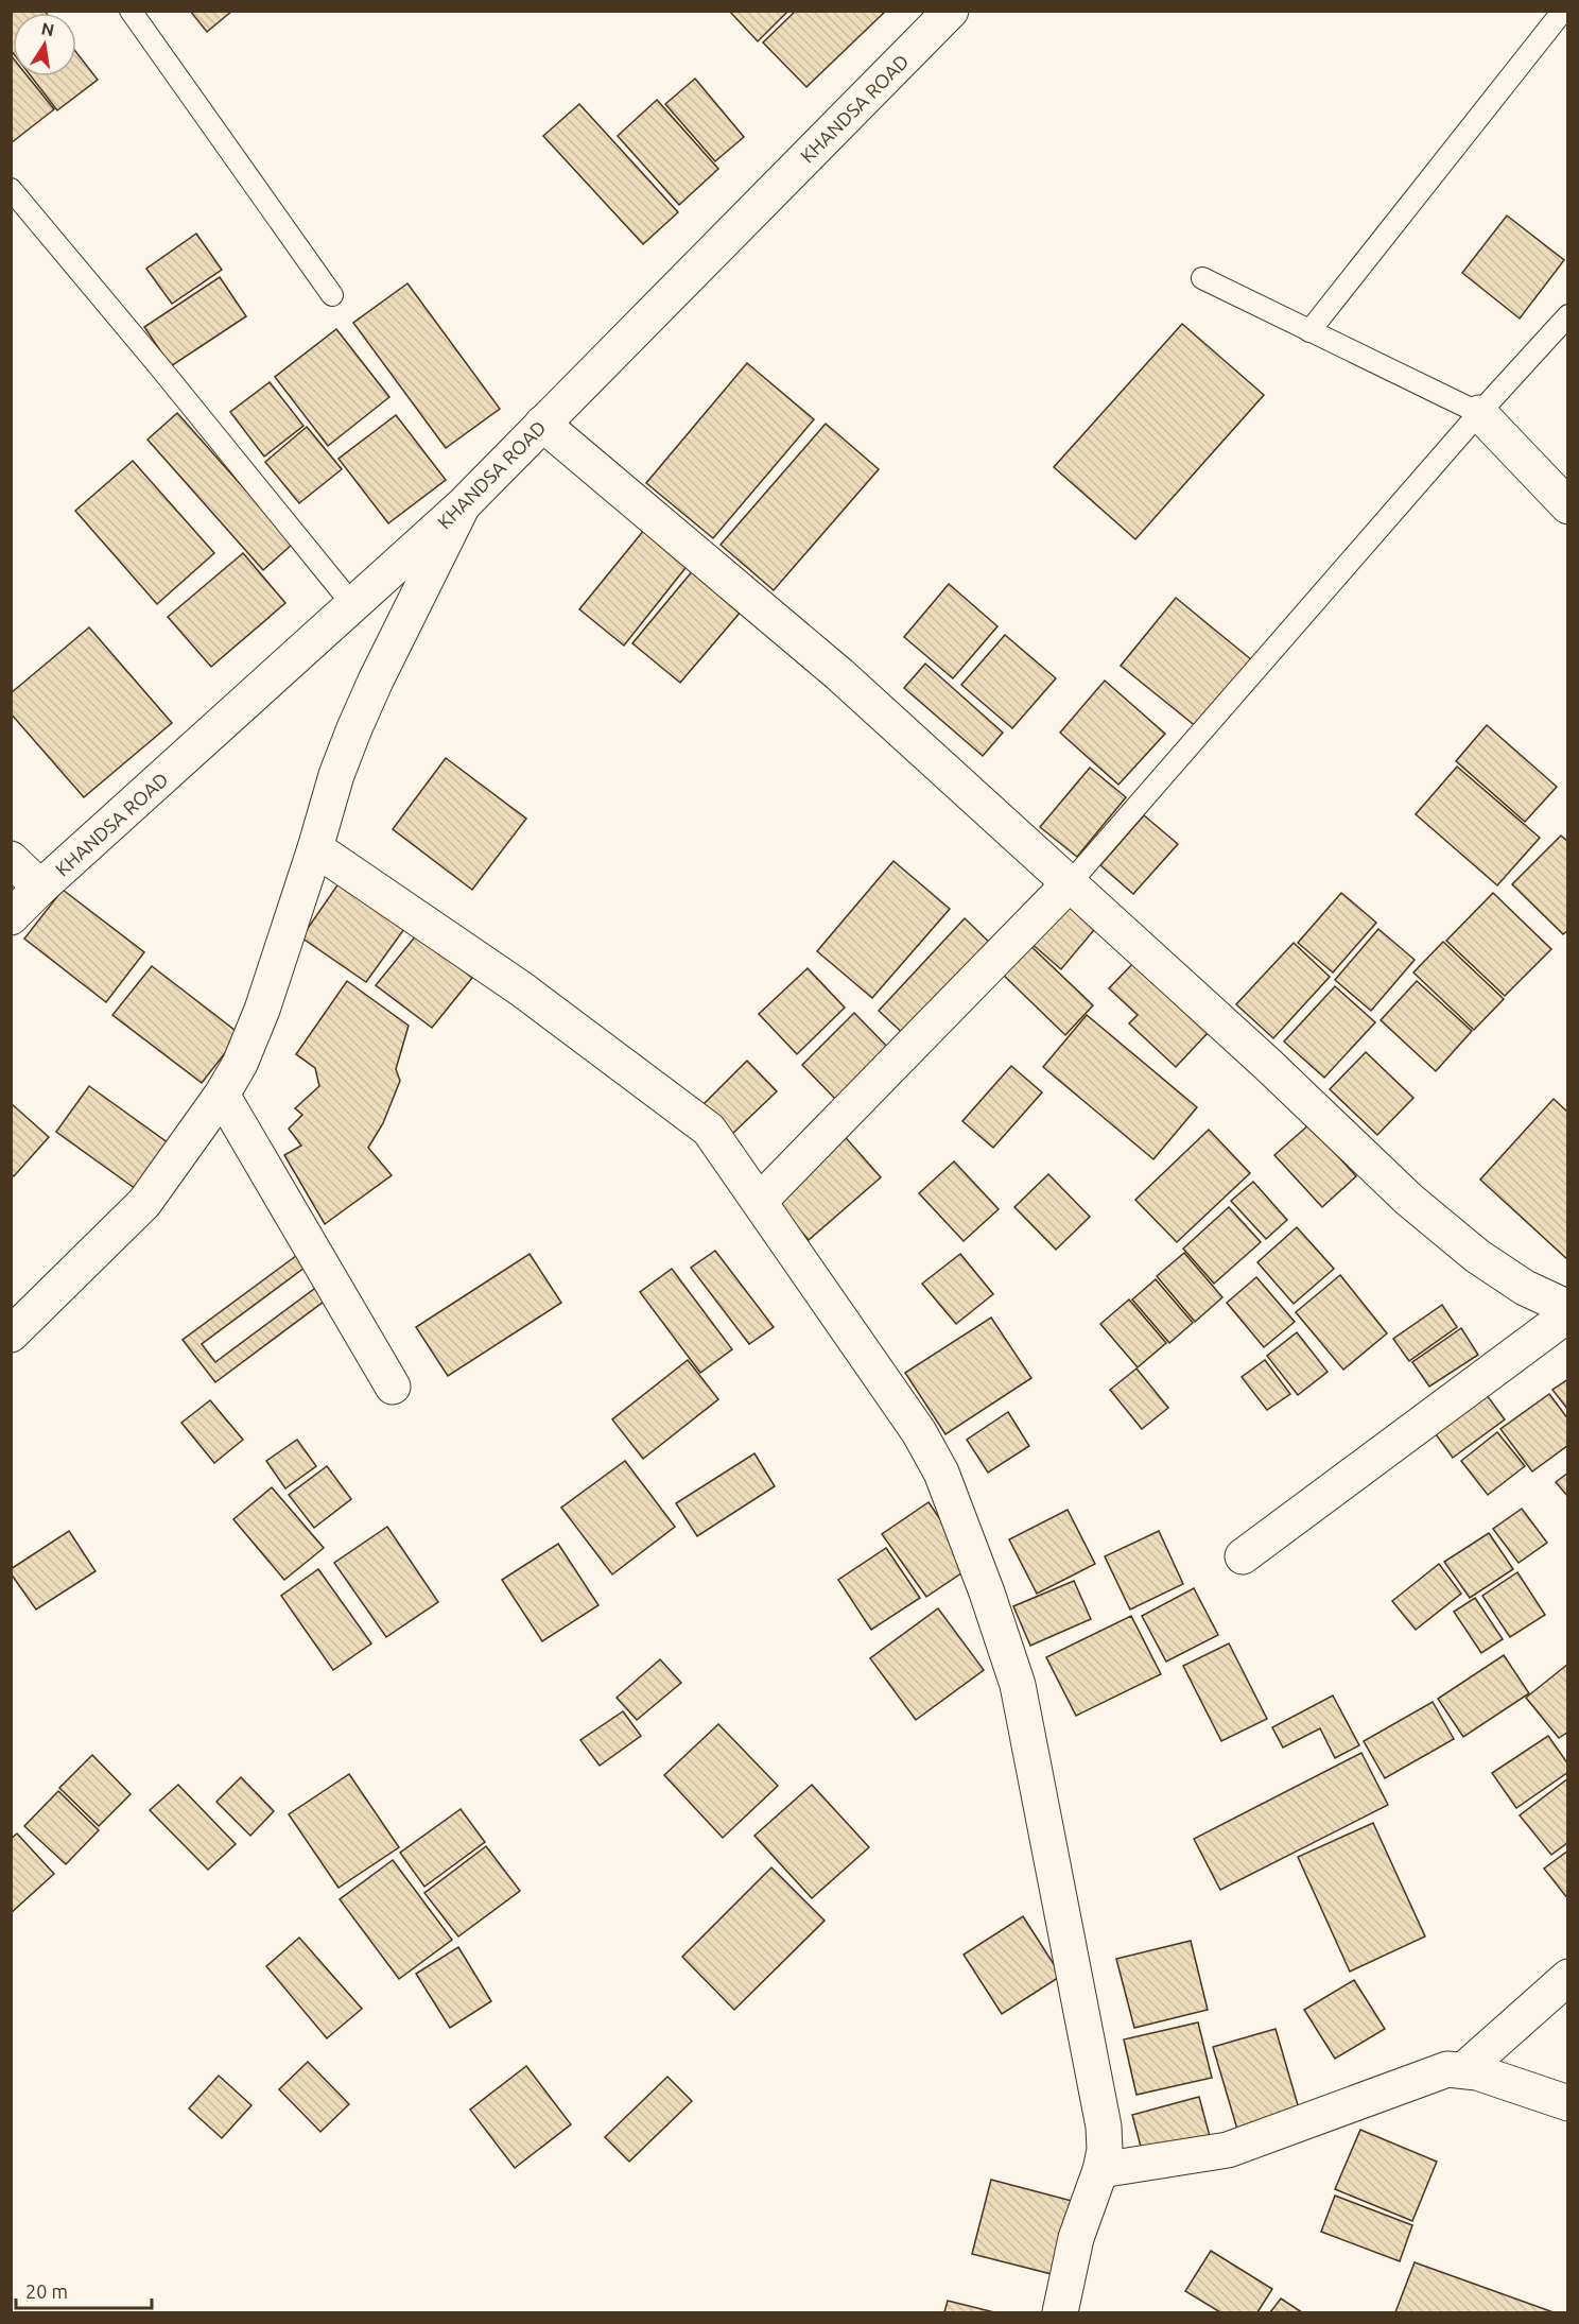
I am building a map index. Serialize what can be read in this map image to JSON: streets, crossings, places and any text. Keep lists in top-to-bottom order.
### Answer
{
  "streets": {
    "street": ["KHANDSA ROAD"]
  },
  "scale_bar": "20 m",
  "north": "top"
}
